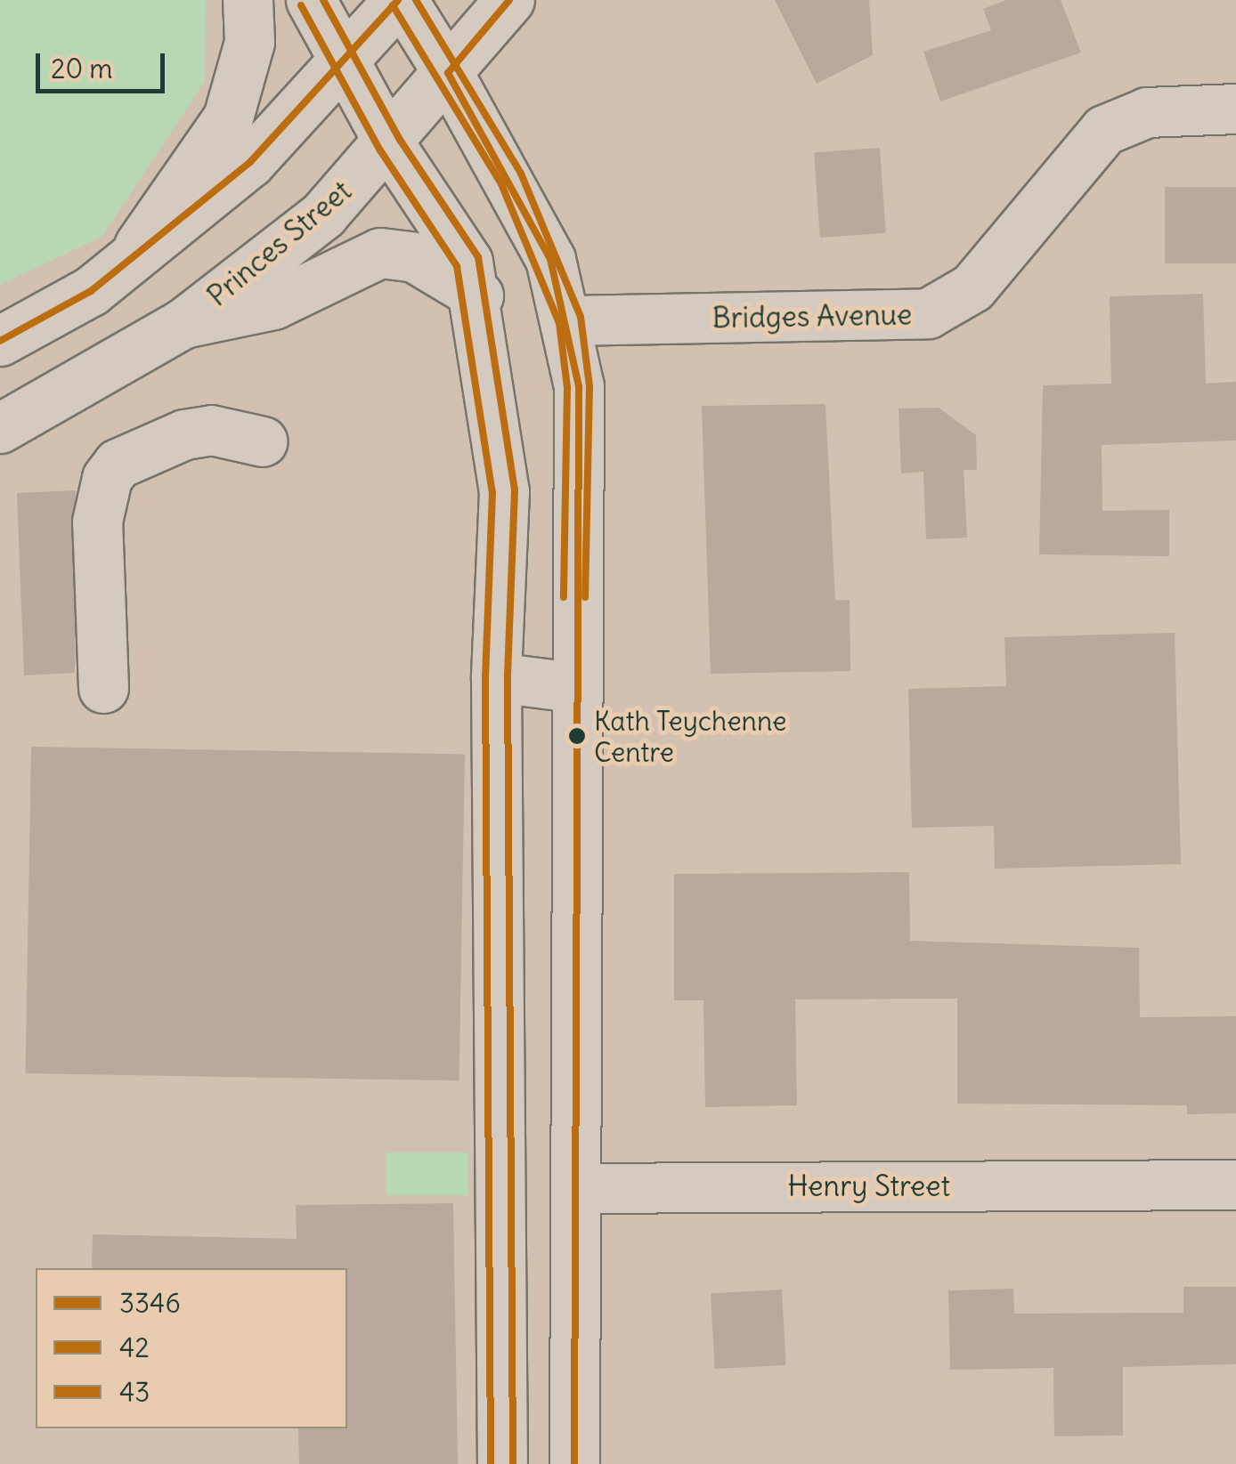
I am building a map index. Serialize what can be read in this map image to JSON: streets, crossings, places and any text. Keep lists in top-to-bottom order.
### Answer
{
  "streets": {
    "main road": ["Princes Street", "Bridges Avenue", "Henry Street"]
  },
  "places": ["Kath Teychenne Centre"],
  "lines": ["transit line 3346", "transit line 43", "transit line 42"],
  "legend": ["3346", "42", "43"],
  "scale_bar": "20 m"
}
